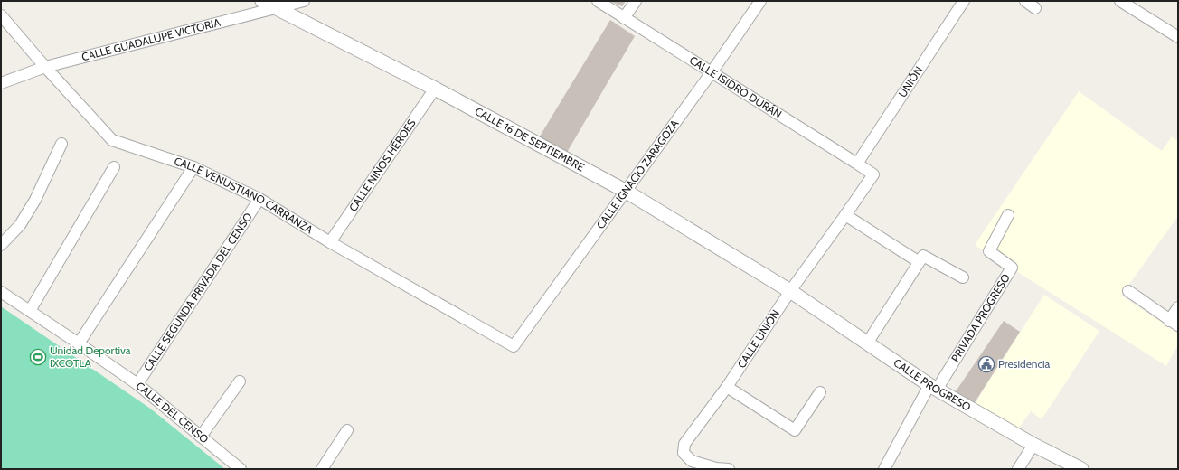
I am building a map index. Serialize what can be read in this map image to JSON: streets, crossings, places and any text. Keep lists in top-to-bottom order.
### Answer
{
  "streets": {
    "street": [
      "CALLE GUADALUPE VICTORIA",
      "UNIÓN",
      "CALLE ISIDRO DURÁN",
      "CALLE 16 DE SEPTIEMBRE",
      "CALLE NIÑOS HÉROES",
      "CALLE IGNACIO ZARAGOZA",
      "CALLE VENUSTIANO CARRANZA",
      "CALLE SEGUNDA PRIVADA DEL CENSO",
      "PRIVADA PROGRESO",
      "CALLE UNIÓN",
      "CALLE PROGRESO",
      "CALLE DEL CENSO"
    ]
  },
  "crossings": [
    ["CALLE GUADALUPE VICTORIA", "CALLE 16 DE SEPTIEMBRE"],
    ["CALLE GUADALUPE VICTORIA", "CALLE VENUSTIANO CARRANZA"],
    ["UNIÓN", "CALLE ISIDRO DURÁN"],
    ["CALLE ISIDRO DURÁN", "CALLE IGNACIO ZARAGOZA"],
    ["CALLE 16 DE SEPTIEMBRE", "CALLE NIÑOS HÉROES"],
    ["CALLE 16 DE SEPTIEMBRE", "CALLE IGNACIO ZARAGOZA"],
    ["CALLE 16 DE SEPTIEMBRE", "CALLE UNIÓN"],
    ["CALLE 16 DE SEPTIEMBRE", "CALLE PROGRESO"],
    ["CALLE NIÑOS HÉROES", "CALLE VENUSTIANO CARRANZA"],
    ["CALLE IGNACIO ZARAGOZA", "CALLE VENUSTIANO CARRANZA"],
    ["CALLE VENUSTIANO CARRANZA", "CALLE SEGUNDA PRIVADA DEL CENSO"],
    ["CALLE SEGUNDA PRIVADA DEL CENSO", "CALLE DEL CENSO"],
    ["PRIVADA PROGRESO", "CALLE PROGRESO"],
    ["CALLE UNIÓN", "CALLE PROGRESO"]
  ],
  "places": {
    "sports": ["Unidad Deportiva IXCOTLA"],
    "public building": ["Presidencia"]
  }
}
